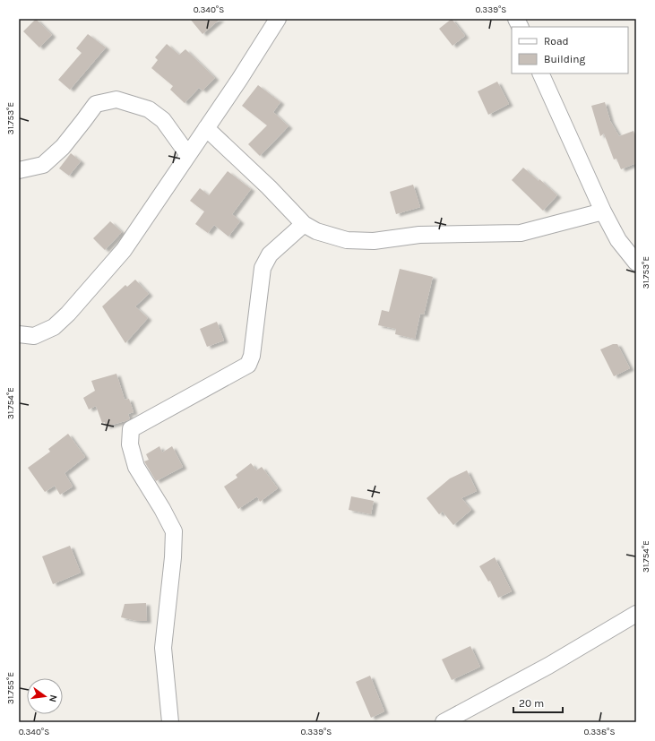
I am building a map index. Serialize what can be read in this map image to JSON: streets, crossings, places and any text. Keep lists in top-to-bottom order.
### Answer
{
  "legend": ["Road", "Building"],
  "scale_bar": "20 m",
  "north": "right",
  "coordinates": [
    "0.340°S",
    "0.339°S",
    "31.753°E",
    "31.754°E",
    "31.755°E",
    "0.338°S"
  ]
}
